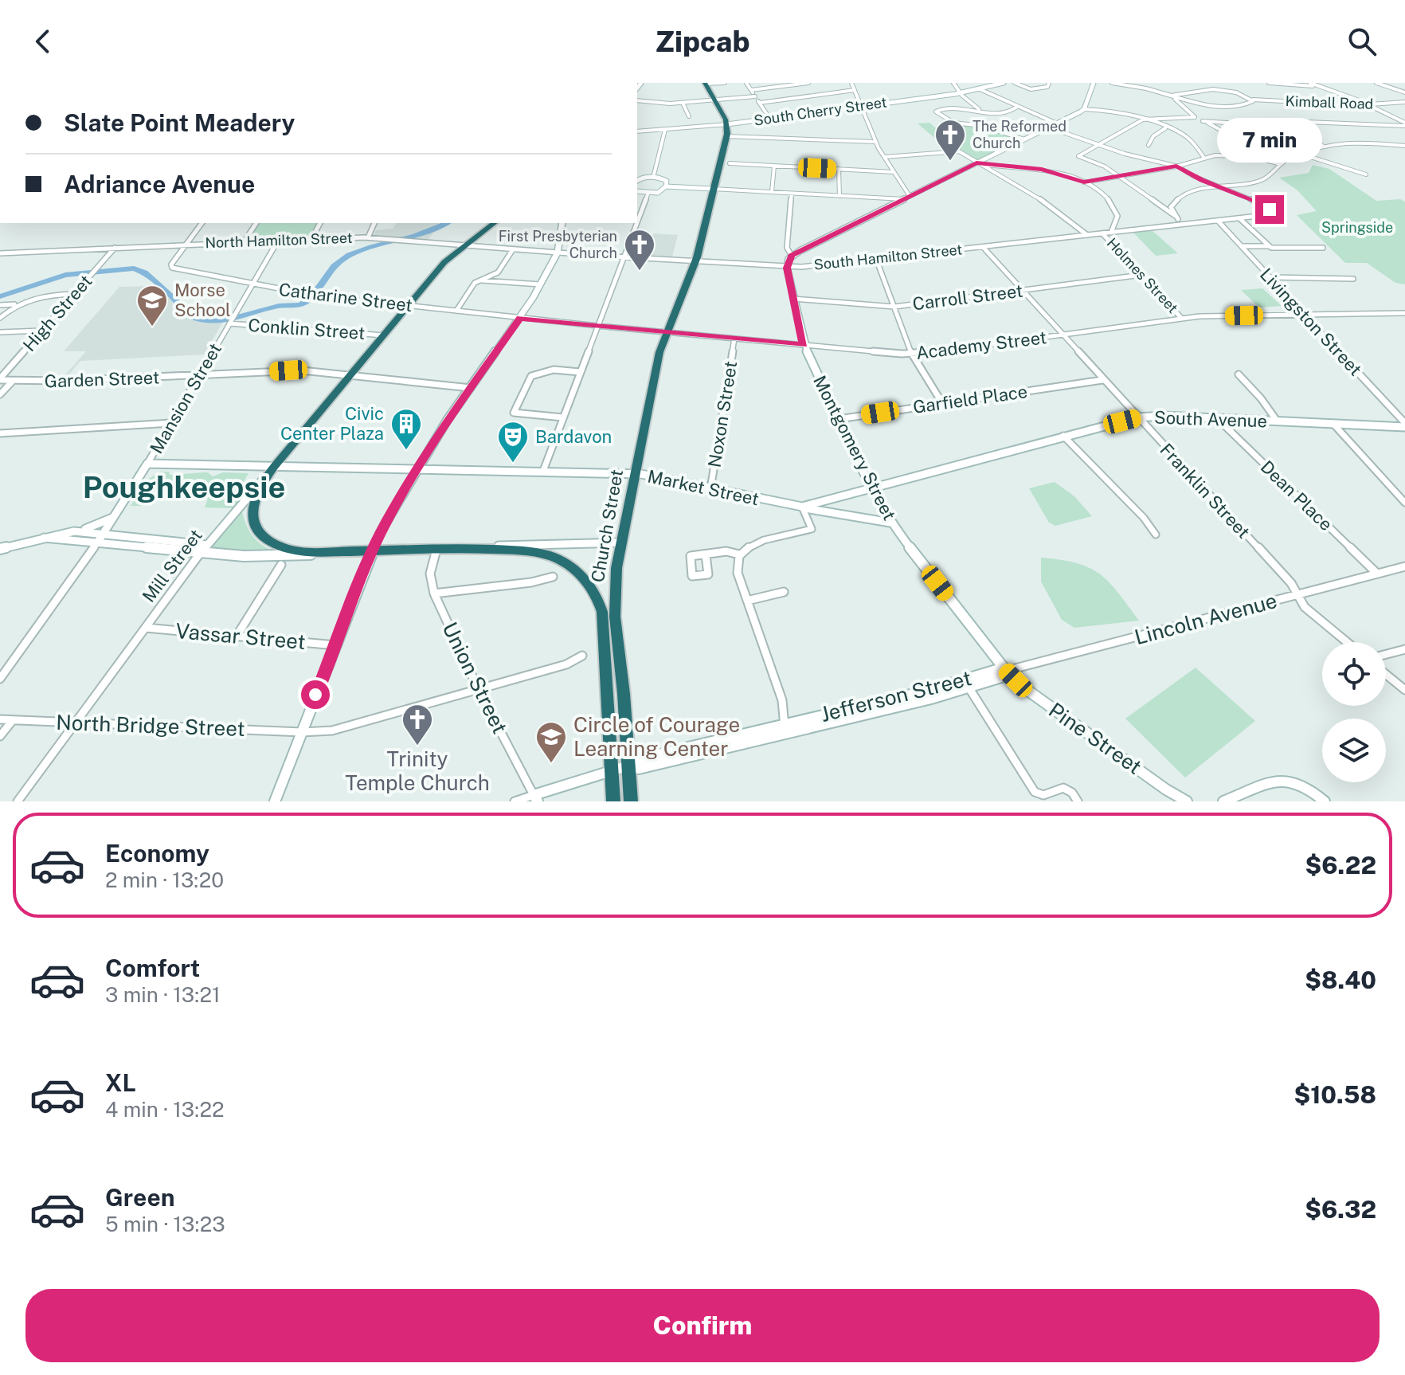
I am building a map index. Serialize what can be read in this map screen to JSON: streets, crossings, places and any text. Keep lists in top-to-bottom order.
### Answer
{
  "streets": {
    "highway": ["Church Street", "Mill Street"],
    "street": [
      "Kimball Road",
      "South Cherry Street",
      "North Hamilton Street",
      "South Hamilton Street",
      "Holmes Street",
      "Catharine Street",
      "Carroll Street",
      "High Street",
      "Livingston Street",
      "Conklin Street",
      "Academy Street",
      "Garden Street",
      "Mansion Street",
      "Garfield Place",
      "Noxon Street",
      "South Avenue",
      "Montgomery Street",
      "Market Street",
      "Franklin Street",
      "Dean Place",
      "Lincoln Avenue",
      "Vassar Street",
      "Union Street",
      "Jefferson Street",
      "North Bridge Street",
      "Pine Street"
    ]
  },
  "crossings": [
    ["South Cherry Street", "Church Street"],
    ["North Hamilton Street", "South Hamilton Street"],
    ["North Hamilton Street", "Catharine Street"],
    ["North Hamilton Street", "High Street"],
    ["North Hamilton Street", "Mansion Street"],
    ["North Hamilton Street", "Mill Street"],
    ["South Hamilton Street", "Holmes Street"],
    ["South Hamilton Street", "Livingston Street"],
    ["South Hamilton Street", "Montgomery Street"],
    ["South Hamilton Street", "Franklin Street"],
    ["South Hamilton Street", "Church Street"],
    ["Holmes Street", "Carroll Street"],
    ["Holmes Street", "Academy Street"],
    ["Catharine Street", "Academy Street"],
    ["Catharine Street", "Mansion Street"],
    ["Catharine Street", "Mill Street"],
    ["Carroll Street", "Montgomery Street"],
    ["Carroll Street", "Franklin Street"],
    ["High Street", "Garden Street"],
    ["Livingston Street", "Academy Street"],
    ["Livingston Street", "South Avenue"],
    ["Conklin Street", "Mansion Street"],
    ["Conklin Street", "Mill Street"],
    ["Academy Street", "Noxon Street"],
    ["Academy Street", "Montgomery Street"],
    ["Academy Street", "Franklin Street"],
    ["Academy Street", "Church Street"],
    ["Garden Street", "Mansion Street"],
    ["Garden Street", "Mill Street"],
    ["Garfield Place", "Montgomery Street"],
    ["Garfield Place", "Franklin Street"],
    ["Noxon Street", "Market Street"],
    ["South Avenue", "Montgomery Street"],
    ["South Avenue", "Market Street"],
    ["South Avenue", "Franklin Street"],
    ["South Avenue", "Dean Place"],
    ["Montgomery Street", "Market Street"],
    ["Montgomery Street", "Lincoln Avenue"],
    ["Montgomery Street", "Jefferson Street"],
    ["Montgomery Street", "Pine Street"],
    ["Market Street", "Church Street"],
    ["Franklin Street", "Lincoln Avenue"],
    ["Dean Place", "Lincoln Avenue"],
    ["Church Street", "Jefferson Street"],
    ["Mill Street", "Vassar Street"],
    ["Mill Street", "North Bridge Street"],
    ["Lincoln Avenue", "Jefferson Street"],
    ["Lincoln Avenue", "Pine Street"],
    ["Union Street", "Jefferson Street"],
    ["Union Street", "North Bridge Street"],
    ["Jefferson Street", "Pine Street"]
  ],
  "districts": ["Poughkeepsie"],
  "parks": ["Springside"],
  "places": {
    "church": ["The Reformed Church", "First Presbyterian Church", "Trinity Temple Church"],
    "school or university": ["Morse School", "Circle of Courage Learning Center"],
    "building": ["Civic Center Plaza"],
    "theatre": ["Bardavon"]
  },
  "page": {
    "header": "Zipcab",
    "banner": ["Slate Point Meadery", "Adriance Avenue"],
    "bubble": "7 min",
    "list": [
      {
        "name": "Economy",
        "note": "2 min · 13:20",
        "value": "$6.22"
      },
      {
        "name": "Comfort",
        "note": "3 min · 13:21",
        "value": "$8.40"
      },
      {
        "name": "XL",
        "note": "4 min · 13:22",
        "value": "$10.58"
      },
      {
        "name": "Green",
        "note": "5 min · 13:23",
        "value": "$6.32"
      }
    ],
    "buttons": "Confirm"
  }
}
